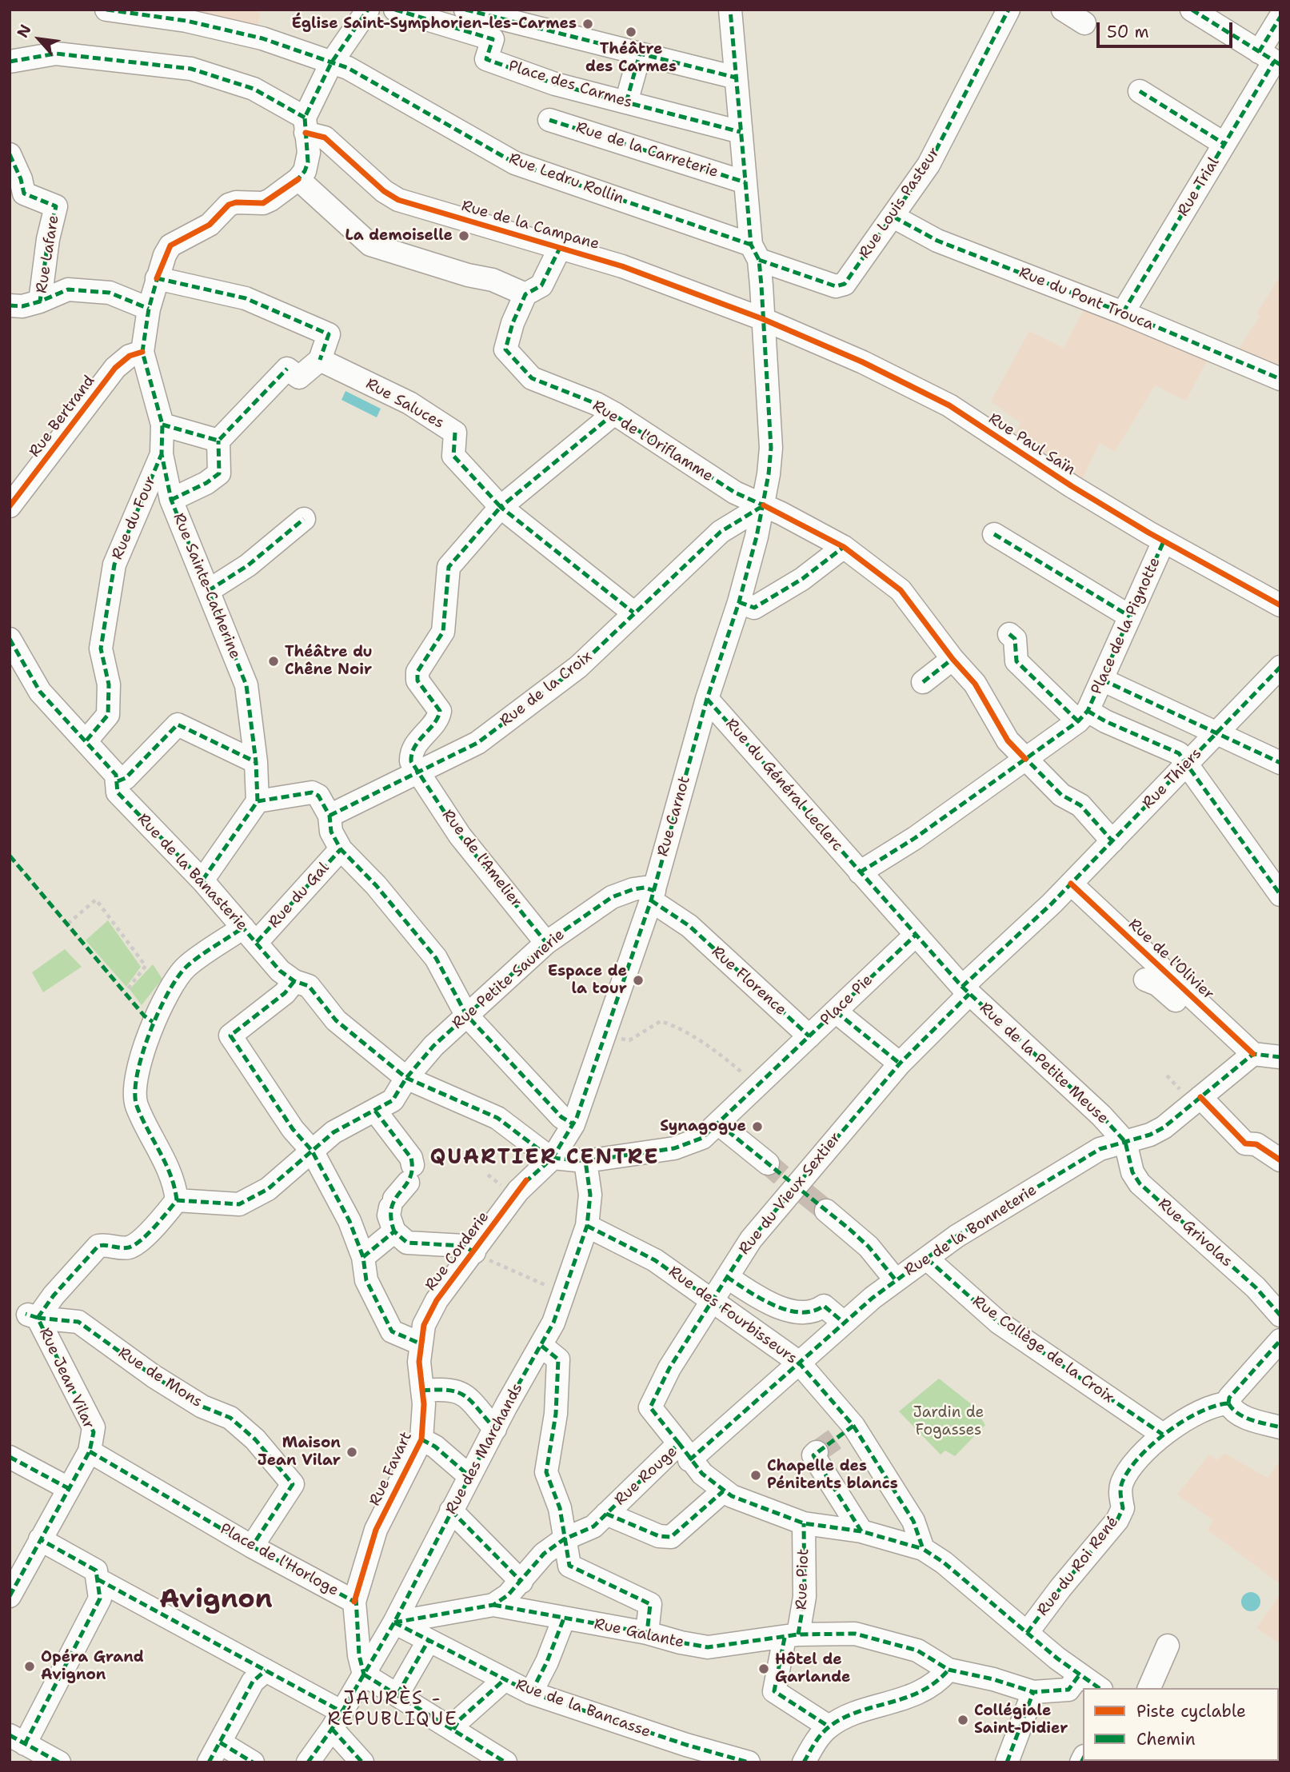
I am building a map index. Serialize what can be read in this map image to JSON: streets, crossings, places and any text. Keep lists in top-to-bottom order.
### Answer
{
  "streets": {
    "street": [
      "Place des Carmes",
      "Rue de la Carreterie",
      "Rue Ledru Rollin",
      "Rue Trial",
      "Rue Louis Pasteur",
      "Rue de la Campane",
      "Rue Lafare",
      "Rue du Pont Trouca",
      "Rue Saluces",
      "Rue Bertrand",
      "Rue de l'Oriflamme",
      "Rue Paul Saïn",
      "Rue du Four",
      "Rue Sainte-Catherine",
      "Place de la Pignotte",
      "Rue de la Croix",
      "Rue Thiers",
      "Rue du Général Leclerc",
      "Rue Carnot",
      "Rue de l'Amelier",
      "Rue de la Banasterie",
      "Rue du Gal",
      "Rue de l'Olivier",
      "Rue Petite Saunerie",
      "Rue Florence",
      "Place Pie",
      "Rue de la Petite Meuse",
      "Rue du Vieux Sextier",
      "Rue de la Bonneterie",
      "Rue Grivolas",
      "Rue Corderie",
      "Rue des Fourbisseurs",
      "Rue Collège de la Croix",
      "Rue de Mons",
      "Rue Jean Vilar",
      "Rue des Marchands",
      "Rue Favart",
      "Rue Rouge",
      "Place de l'Horloge",
      "Rue du Roi René",
      "Rue Piot",
      "Rue Galante",
      "Rue de la Bancasse"
    ]
  },
  "crossings": [
    ["Place des Carmes", "Rue de la Carreterie"],
    ["Rue de la Carreterie", "Rue Ledru Rollin"],
    ["Rue de la Carreterie", "Rue Louis Pasteur"],
    ["Rue de la Carreterie", "Rue de la Campane"],
    ["Rue de la Carreterie", "Rue Paul Saïn"],
    ["Rue de la Carreterie", "Rue Carnot"],
    ["Rue Ledru Rollin", "Rue Louis Pasteur"],
    ["Rue Trial", "Rue du Pont Trouca"],
    ["Rue Louis Pasteur", "Rue du Pont Trouca"],
    ["Rue de la Campane", "Rue de l'Oriflamme"],
    ["Rue de la Campane", "Rue Paul Saïn"],
    ["Rue de la Campane", "Rue Carnot"],
    ["Rue Saluces", "Rue de la Croix"],
    ["Rue Bertrand", "Rue Sainte-Catherine"],
    ["Rue de l'Oriflamme", "Rue de la Croix"],
    ["Rue de l'Oriflamme", "Rue Thiers"],
    ["Rue de l'Oriflamme", "Rue Carnot"],
    ["Rue Paul Saïn", "Place de la Pignotte"],
    ["Rue Paul Saïn", "Rue Carnot"],
    ["Rue du Four", "Rue Sainte-Catherine"],
    ["Rue du Four", "Rue de la Banasterie"],
    ["Rue de la Croix", "Rue Carnot"],
    ["Rue de la Croix", "Rue de l'Amelier"],
    ["Rue Thiers", "Rue de l'Olivier"],
    ["Rue du Général Leclerc", "Rue Carnot"],
    ["Rue du Général Leclerc", "Place Pie"],
    ["Rue du Général Leclerc", "Rue de la Petite Meuse"],
    ["Rue Carnot", "Rue de la Banasterie"],
    ["Rue Carnot", "Rue Petite Saunerie"],
    ["Rue Carnot", "Rue Florence"],
    ["Rue Carnot", "Place Pie"],
    ["Rue Carnot", "Rue Corderie"],
    ["Rue de l'Amelier", "Rue Petite Saunerie"],
    ["Rue de la Banasterie", "Rue du Gal"],
    ["Rue de la Banasterie", "Rue Petite Saunerie"],
    ["Rue de la Banasterie", "Place Pie"],
    ["Rue de la Banasterie", "Rue Corderie"],
    ["Rue du Gal", "Rue Petite Saunerie"],
    ["Rue de l'Olivier", "Rue de la Bonneterie"],
    ["Rue Petite Saunerie", "Rue Florence"],
    ["Rue Florence", "Place Pie"],
    ["Place Pie", "Rue de la Petite Meuse"],
    ["Place Pie", "Rue Corderie"],
    ["Place Pie", "Rue des Marchands"],
    ["Rue de la Petite Meuse", "Rue du Vieux Sextier"],
    ["Rue de la Petite Meuse", "Rue de la Bonneterie"],
    ["Rue de la Petite Meuse", "Rue Grivolas"],
    ["Rue du Vieux Sextier", "Rue de la Bonneterie"],
    ["Rue du Vieux Sextier", "Rue des Fourbisseurs"],
    ["Rue du Vieux Sextier", "Rue Rouge"],
    ["Rue de la Bonneterie", "Rue Grivolas"],
    ["Rue de la Bonneterie", "Rue des Fourbisseurs"],
    ["Rue de la Bonneterie", "Rue Collège de la Croix"],
    ["Rue de la Bonneterie", "Rue Rouge"],
    ["Rue Corderie", "Rue Favart"],
    ["Rue des Fourbisseurs", "Rue des Marchands"],
    ["Rue Collège de la Croix", "Rue du Roi René"],
    ["Rue de Mons", "Rue Jean Vilar"],
    ["Rue de Mons", "Place de l'Horloge"],
    ["Rue Jean Vilar", "Place de l'Horloge"],
    ["Rue des Marchands", "Place de l'Horloge"],
    ["Rue des Marchands", "Rue de la Bancasse"],
    ["Rue Favart", "Place de l'Horloge"],
    ["Rue Rouge", "Rue Galante"],
    ["Rue Piot", "Rue Galante"]
  ],
  "districts": ["QUARTIER CENTRE", "Avignon", "JAURÈS - RÉPUBLIQUE"],
  "parks": ["Jardin de Fogasses"],
  "places": [
    "Église Saint-Symphorien-les-Carmes",
    "Théâtre des Carmes",
    "La demoiselle",
    "Théâtre du Chêne Noir",
    "Espace de la tour",
    "Synagogue",
    "Maison Jean Vilar",
    "Chapelle des Pénitents blancs",
    "Opéra Grand Avignon",
    "Hôtel de Garlande",
    "Collégiale Saint-Didier"
  ],
  "legend": ["Piste cyclable", "Chemin"],
  "scale_bar": "50 m",
  "north": "top left"
}
